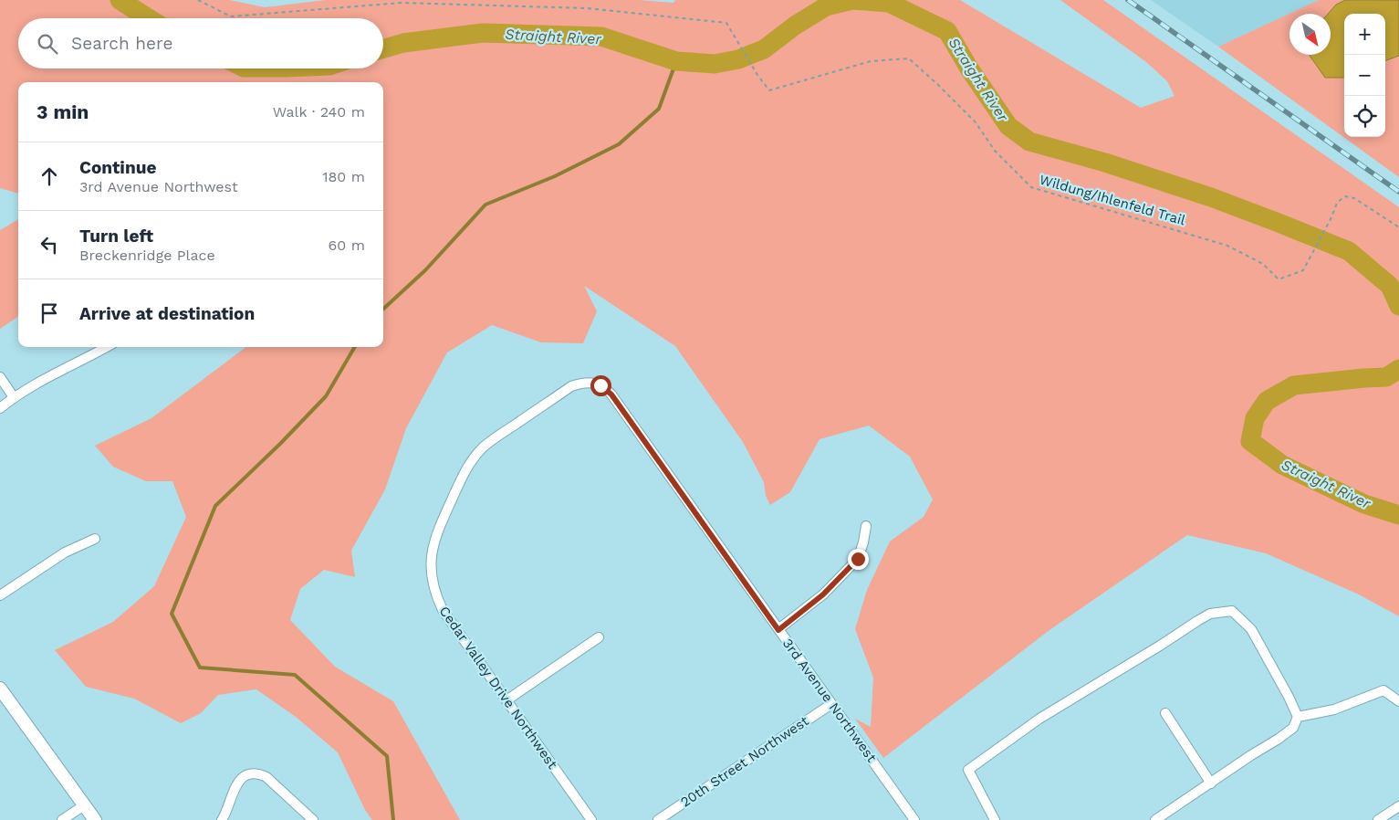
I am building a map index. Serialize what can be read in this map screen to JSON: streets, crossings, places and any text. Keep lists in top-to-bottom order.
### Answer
{
  "streets": {
    "street": ["Cedar Valley Drive Northwest", "3rd Avenue Northwest", "20th Street Northwest"],
    "path": ["Wildung/Ihlenfeld Trail"]
  },
  "crossings": [
    ["Cedar Valley Drive Northwest", "3rd Avenue Northwest"],
    ["3rd Avenue Northwest", "20th Street Northwest"]
  ],
  "water": ["Straight River"],
  "north": "bottom right",
  "page": {
    "map_buttons": ["+", "−"],
    "search": "Search here",
    "heading": ["3 min", "Walk · 240 m"],
    "list": [
      ["Continue", "3rd Avenue Northwest", "180 m"],
      ["Turn left", "Breckenridge Place", "60 m"],
      "Arrive at destination"
    ]
  }
}
